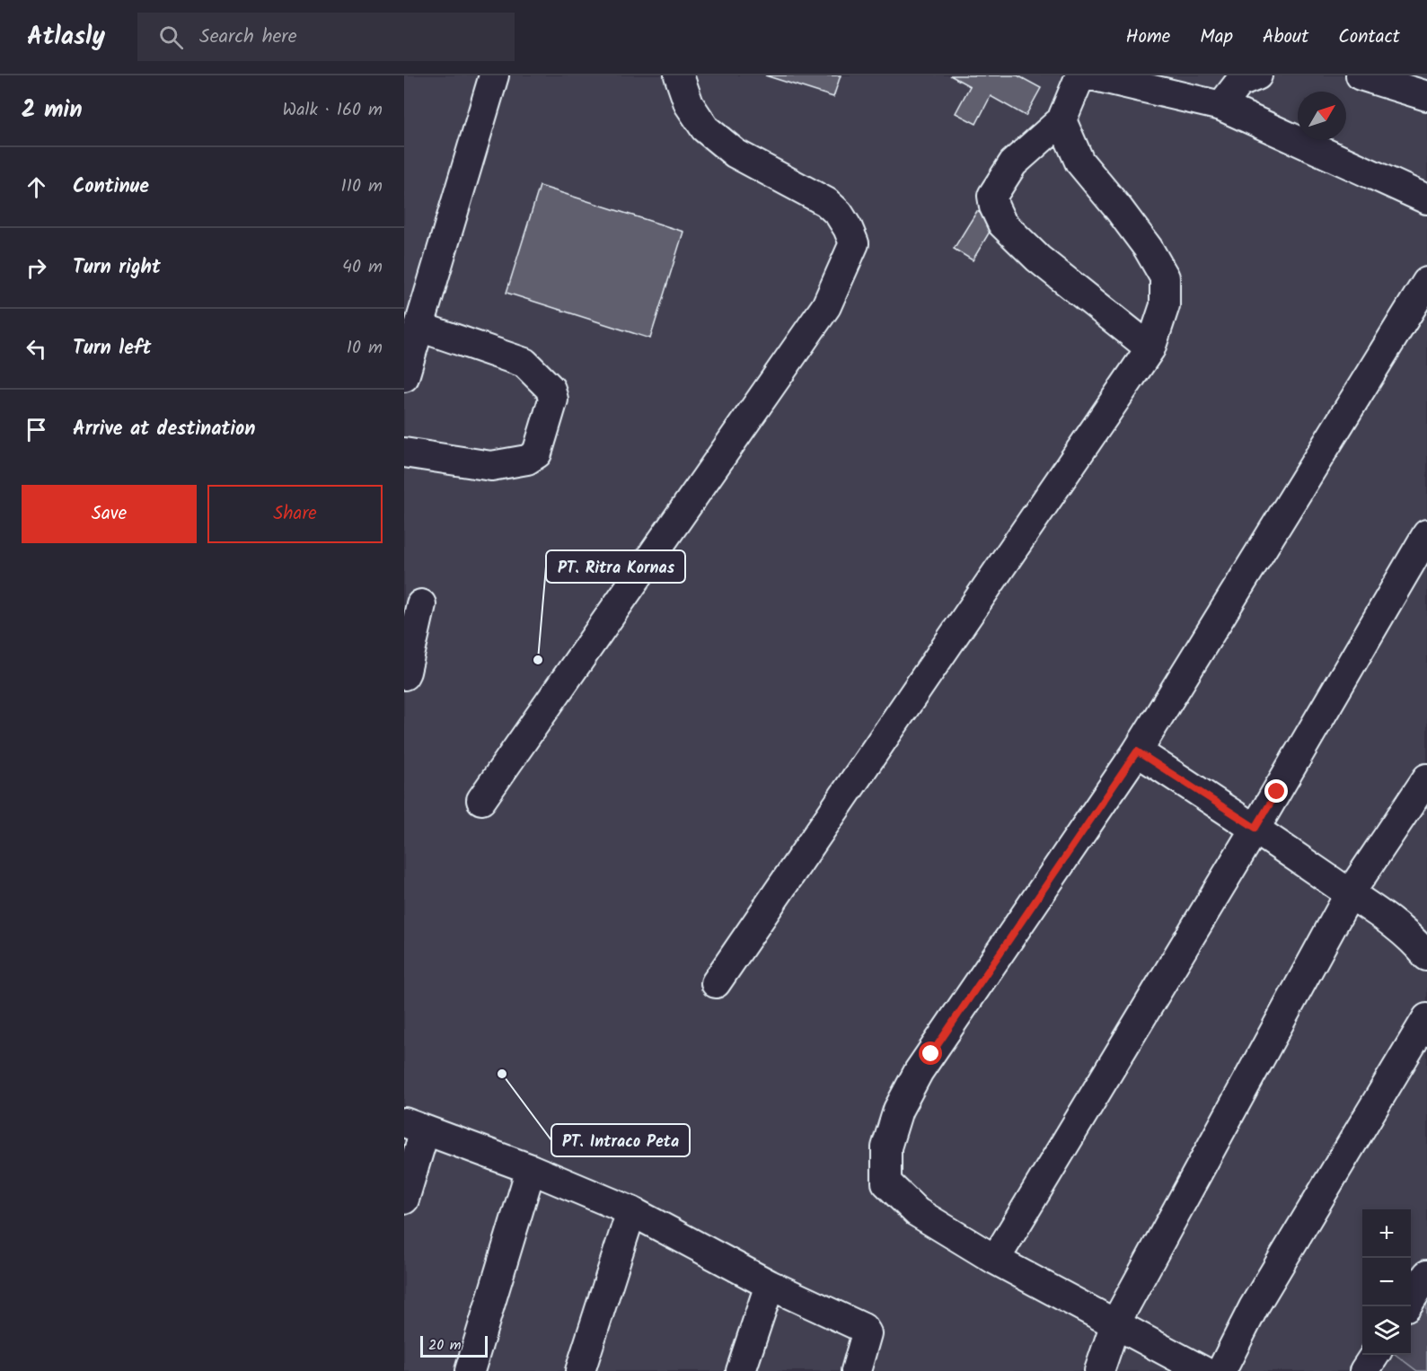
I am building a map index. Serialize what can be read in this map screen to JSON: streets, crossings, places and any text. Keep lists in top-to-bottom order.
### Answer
{
  "places": ["PT. Ritra Kornas", "PT. Intraco Peta"],
  "scale_bar": "20 m",
  "north": "top right",
  "page": {
    "header": "Atlasly",
    "search": "Search here",
    "nav": [
      "Home",
      "Map",
      "About",
      "Contact"
    ],
    "heading": ["2 min", "Walk · 160 m"],
    "list": [
      ["Continue", "110 m"],
      ["Turn right", "40 m"],
      ["Turn left", "10 m"],
      "Arrive at destination"
    ],
    "buttons": ["Save", "Share"],
    "map_buttons": ["+", "−"],
    "scale": "20 m"
  }
}
